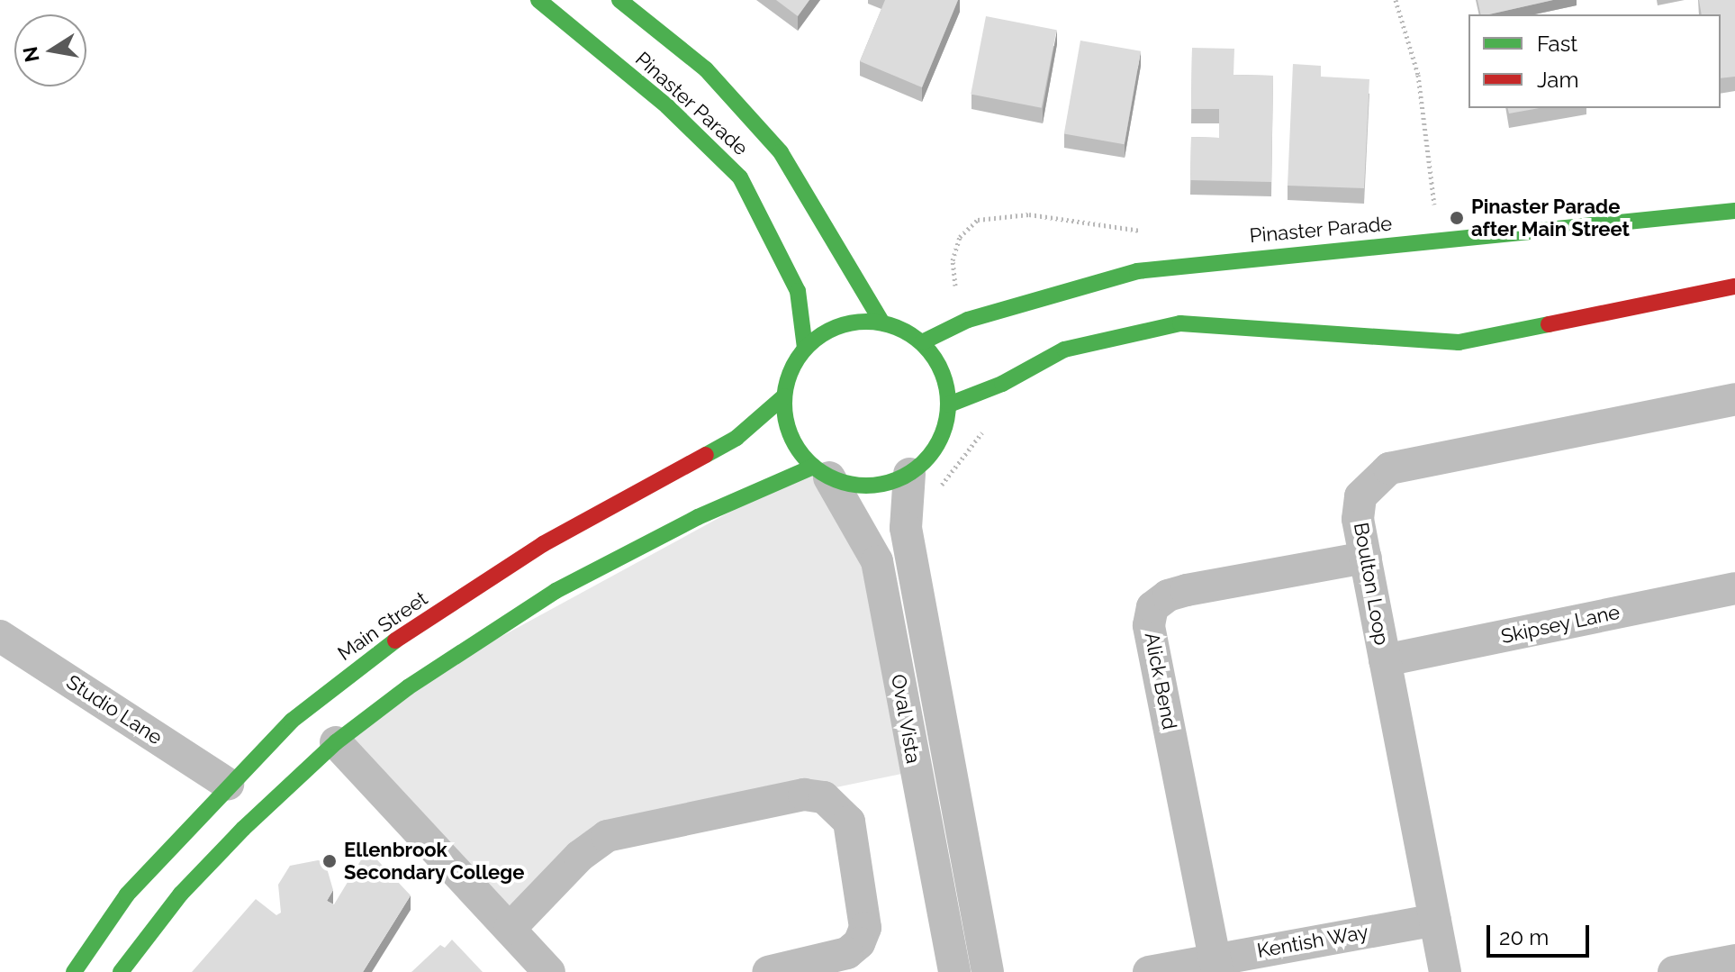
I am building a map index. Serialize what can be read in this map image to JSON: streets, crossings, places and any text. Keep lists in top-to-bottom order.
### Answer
{
  "streets": {
    "main road": ["Pinaster Parade", "Main Street"],
    "street": [
      "Boulton Loop",
      "Skipsey Lane",
      "Alick Bend",
      "Studio Lane",
      "Oval Vista",
      "Kentish Way"
    ]
  },
  "crossings": [
    ["Pinaster Parade", "Main Street"],
    ["Pinaster Parade", "Oval Vista"],
    ["Boulton Loop", "Skipsey Lane"],
    ["Boulton Loop", "Alick Bend"],
    ["Boulton Loop", "Kentish Way"],
    ["Main Street", "Studio Lane"],
    ["Main Street", "Oval Vista"],
    ["Alick Bend", "Kentish Way"]
  ],
  "places": ["Pinaster Parade after Main Street", "Ellenbrook Secondary College"],
  "legend": ["Fast", "Jam"],
  "scale_bar": "20 m",
  "north": "left"
}
